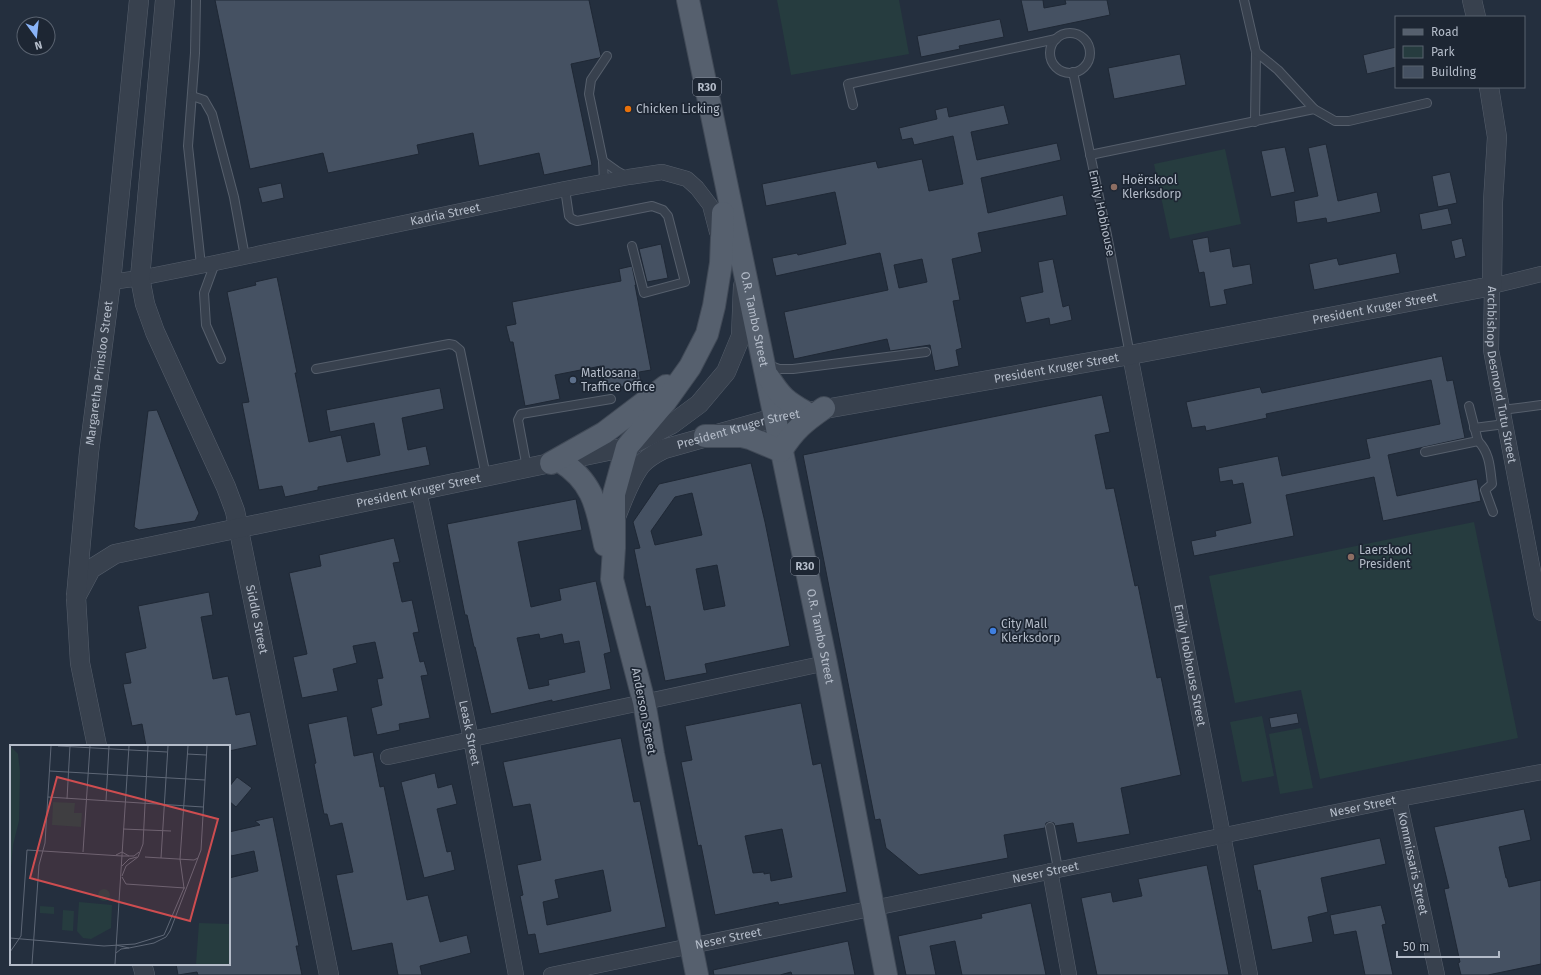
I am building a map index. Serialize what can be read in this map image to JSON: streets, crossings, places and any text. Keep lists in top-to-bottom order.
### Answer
{
  "streets": {
    "main road": ["R30", "O.R. Tambo Street", "Anderson Street"],
    "street": [
      "Kadria Street",
      "President Kruger Street",
      "Margaretha Prinsloo Street",
      "Archbishop Desmond Tutu Street",
      "Siddle Street",
      "Emily Hobhouse Street",
      "Leask Street",
      "Neser Street",
      "Kommissaris Street"
    ],
    "lane": ["Emily Hobhouse"]
  },
  "crossings": [
    ["Emily Hobhouse", "President Kruger Street"],
    ["Emily Hobhouse", "Emily Hobhouse Street"],
    ["Kadria Street", "O.R. Tambo Street"],
    ["Kadria Street", "Margaretha Prinsloo Street"],
    ["Kadria Street", "Siddle Street"],
    ["President Kruger Street", "O.R. Tambo Street"],
    ["President Kruger Street", "Margaretha Prinsloo Street"],
    ["President Kruger Street", "Archbishop Desmond Tutu Street"],
    ["President Kruger Street", "Siddle Street"],
    ["President Kruger Street", "Emily Hobhouse Street"],
    ["President Kruger Street", "Anderson Street"],
    ["President Kruger Street", "Leask Street"],
    ["O.R. Tambo Street", "Anderson Street"],
    ["O.R. Tambo Street", "Neser Street"],
    ["Emily Hobhouse Street", "Neser Street"],
    ["Anderson Street", "Neser Street"],
    ["Neser Street", "Kommissaris Street"]
  ],
  "places": [
    "Chicken Licking",
    "Hoërskool Klerksdorp",
    "Matlosana Traffice Office",
    "Laerskool President",
    "City Mall Klerksdorp"
  ],
  "legend": ["Road", "Park", "Building"],
  "scale_bar": "50 m",
  "north": "bottom"
}
